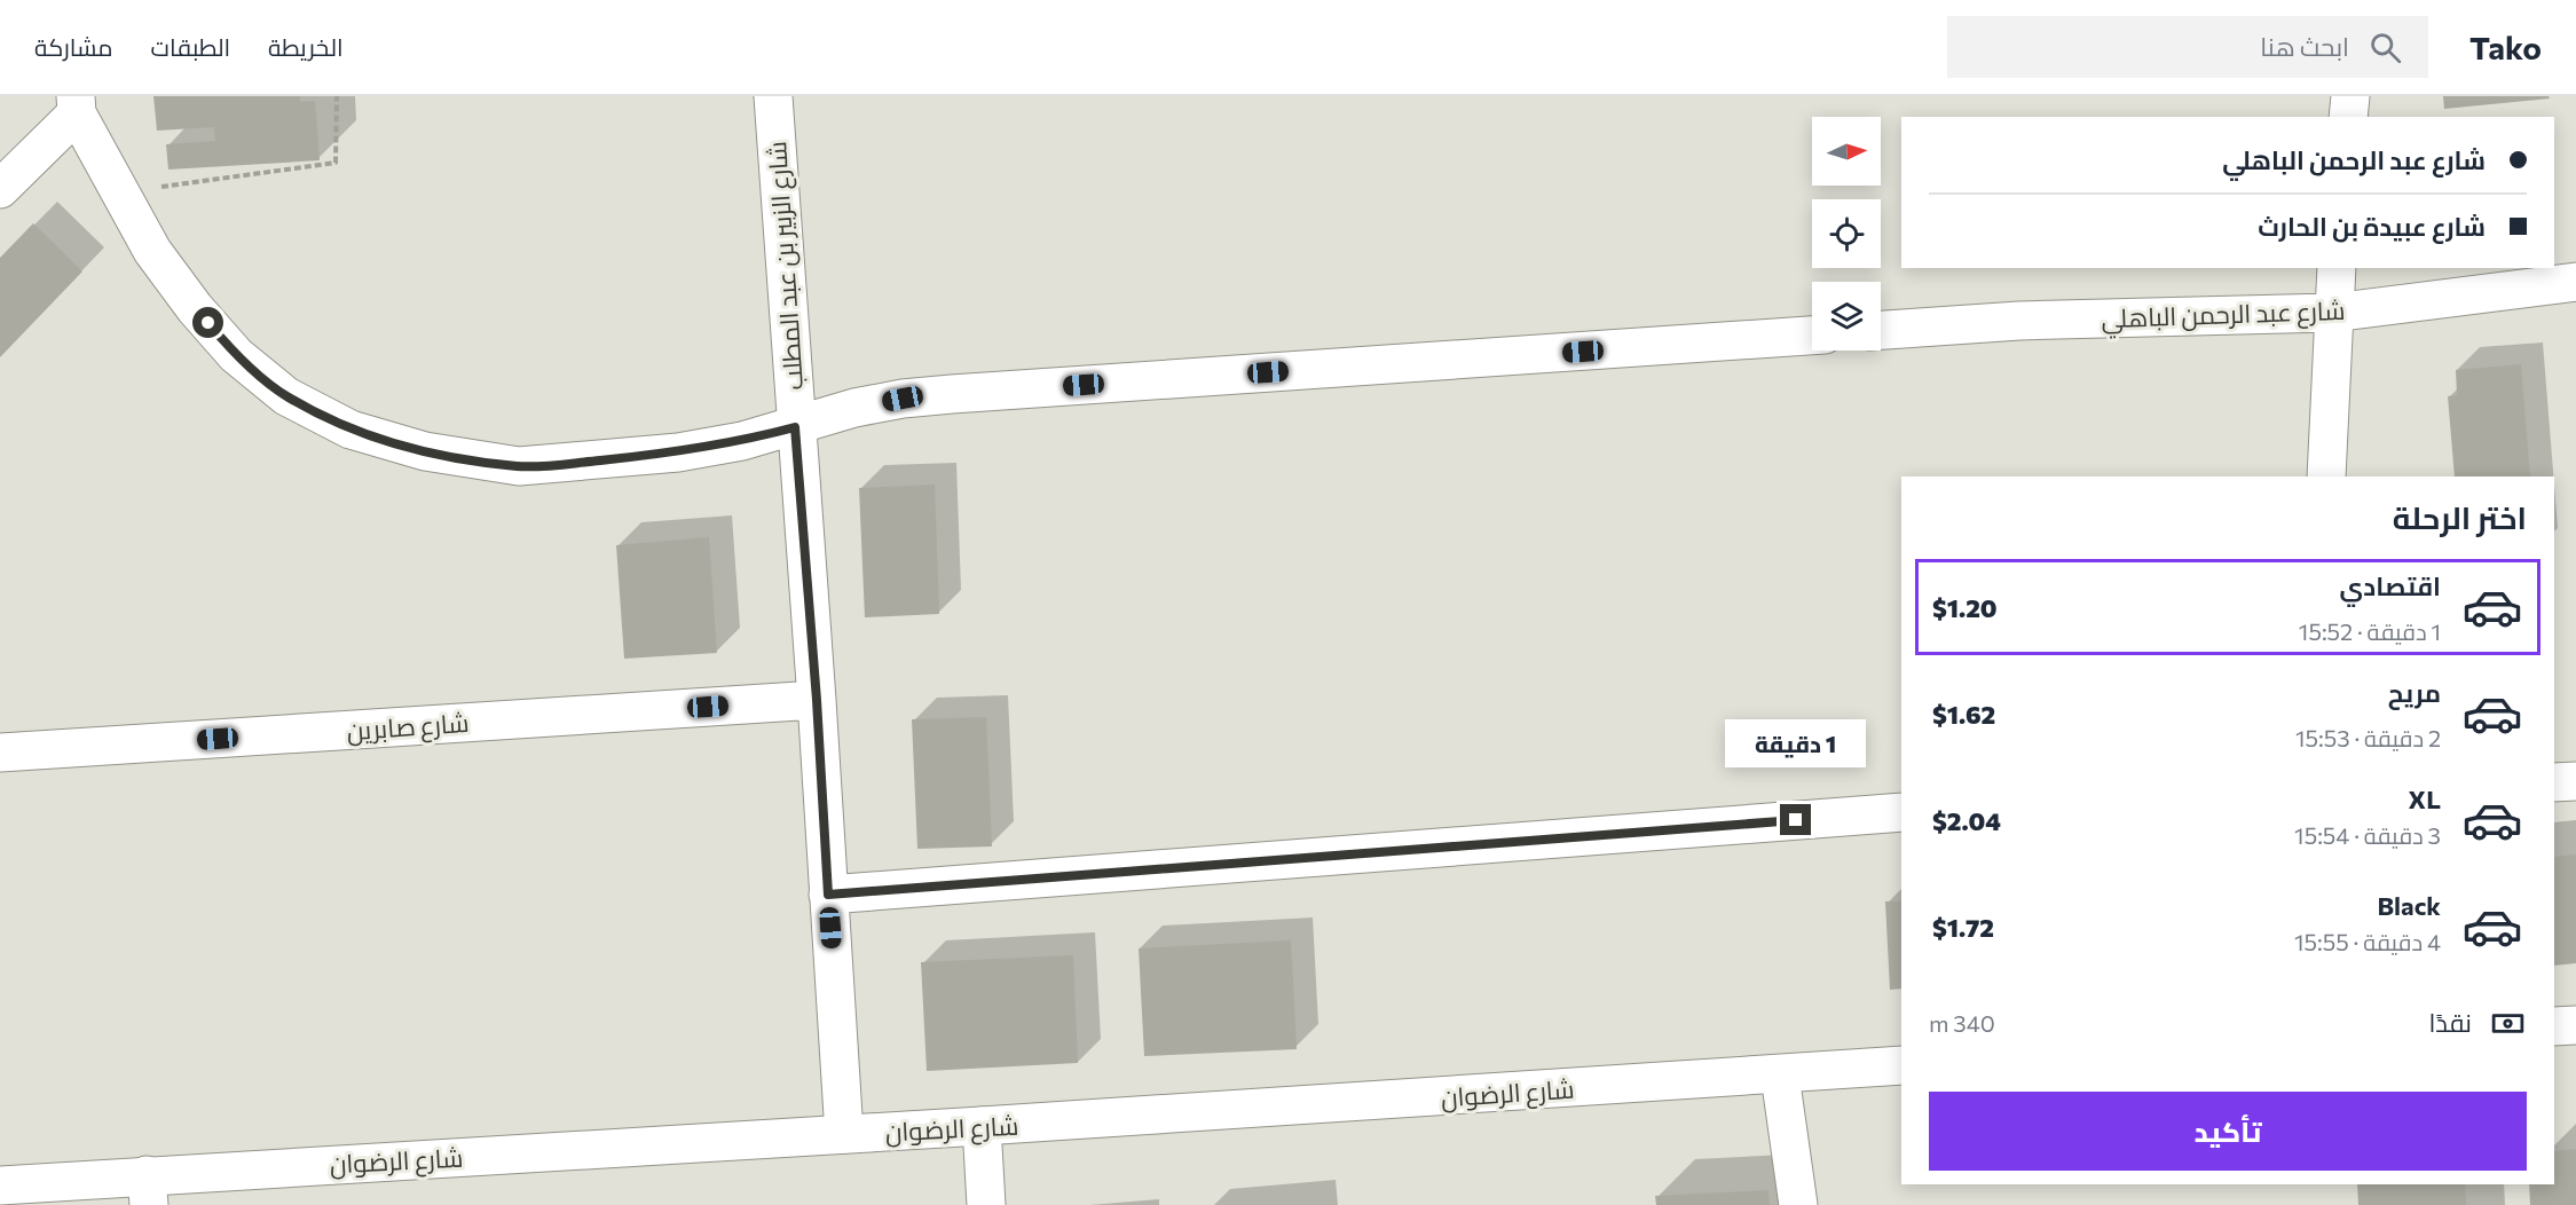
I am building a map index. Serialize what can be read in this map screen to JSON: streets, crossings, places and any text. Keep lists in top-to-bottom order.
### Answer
{
  "streets": {
    "street": [
      "شارع الزبير بن عبد المطلب",
      "شارع عبد الرحمن الباهلي",
      "شارع صابرين",
      "شارع الرضوان"
    ]
  },
  "crossings": [
    ["شارع الزبير بن عبد المطلب", "شارع صابرين"],
    ["شارع الزبير بن عبد المطلب", "شارع الرضوان"]
  ],
  "north": "right",
  "page": {
    "header": "Tako",
    "search": "ابحث هنا",
    "nav": ["الخريطة", "الطبقات", "مشاركة"],
    "banner": ["شارع عبد الرحمن الباهلي", "شارع عبيدة بن الحارث"],
    "heading": "اختر الرحلة",
    "list": [
      {
        "name": "اقتصادي",
        "note": "1 دقيقة · 15:52",
        "value": "$1.20"
      },
      {
        "name": "مريح",
        "note": "2 دقيقة · 15:53",
        "value": "$1.62"
      },
      {
        "name": "XL",
        "note": "3 دقيقة · 15:54",
        "value": "$2.04"
      },
      {
        "name": "Black",
        "note": "4 دقيقة · 15:55",
        "value": "$1.72"
      }
    ],
    "bubble": "1 دقيقة",
    "pay": ["نقدًا", "340 m"],
    "buttons": "تأكيد"
  }
}
